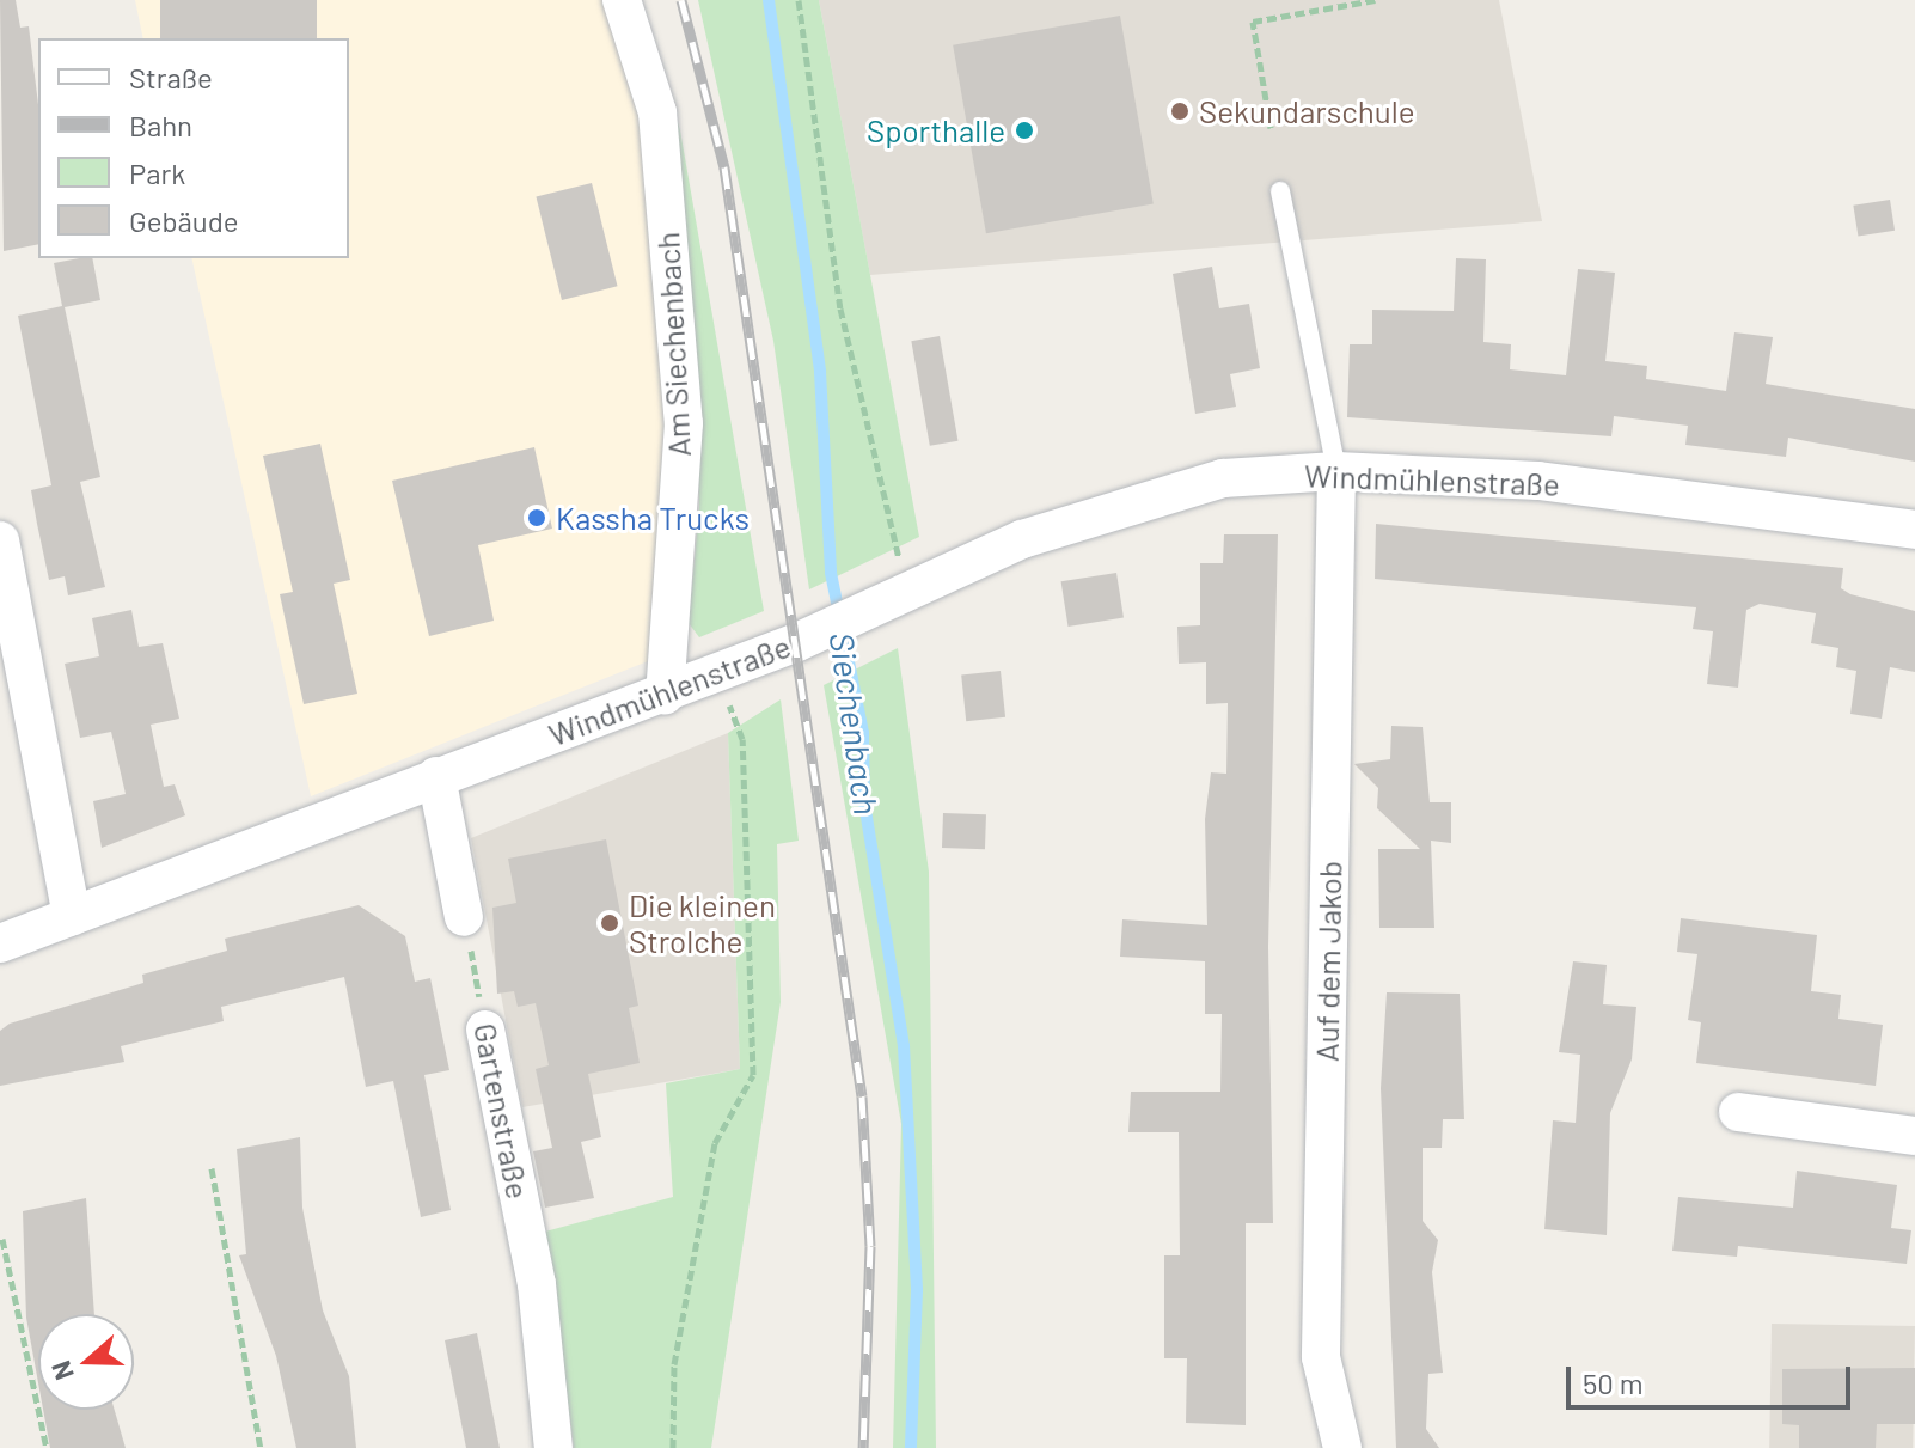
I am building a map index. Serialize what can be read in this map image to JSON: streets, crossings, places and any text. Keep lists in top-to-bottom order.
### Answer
{
  "streets": {
    "street": [
      "Am Siechenbach",
      "Windmühlenstraße",
      "Auf dem Jakob",
      "Gartenstraße"
    ]
  },
  "crossings": [
    ["Am Siechenbach", "Windmühlenstraße"],
    ["Windmühlenstraße", "Auf dem Jakob"]
  ],
  "water": ["Siechenbach"],
  "places": [
    "Sekundarschule",
    "Sporthalle",
    "Kassha Trucks",
    "Die kleinen Strolche"
  ],
  "legend": [
    "Straße",
    "Bahn",
    "Park",
    "Gebäude"
  ],
  "scale_bar": "50 m",
  "north": "left"
}
